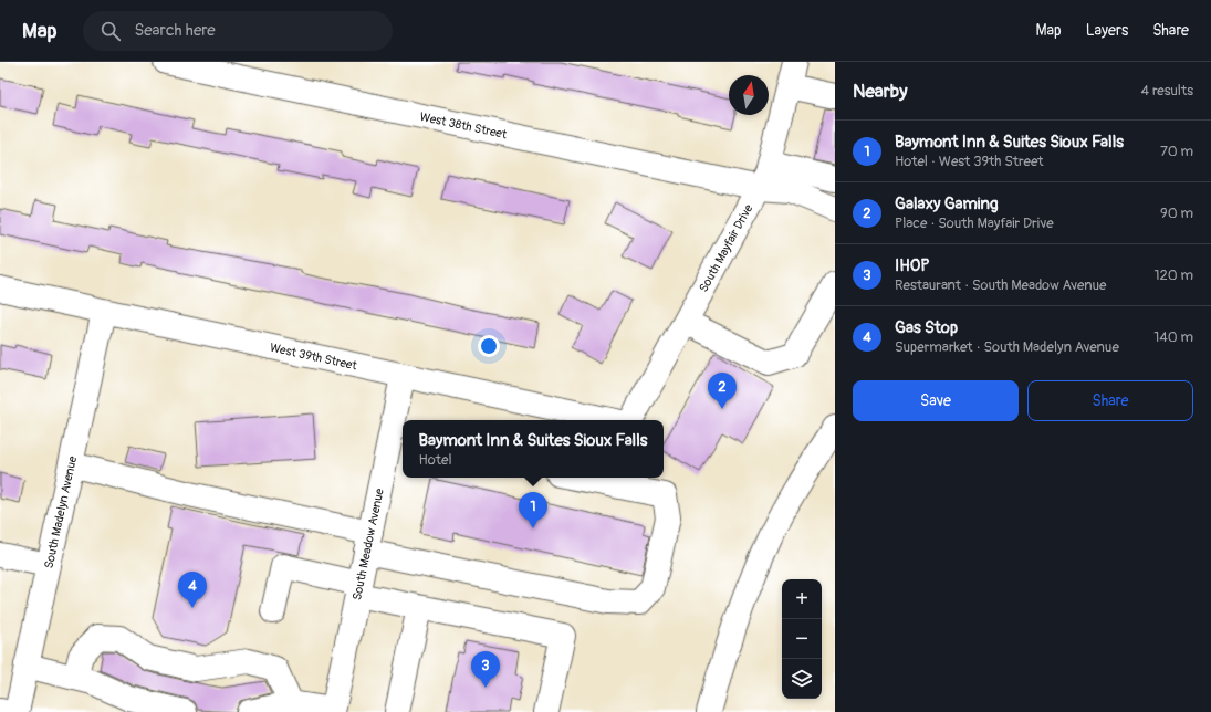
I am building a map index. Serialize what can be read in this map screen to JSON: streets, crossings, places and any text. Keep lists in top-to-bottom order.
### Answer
{
  "streets": {
    "main road": [
      "West 38th Street",
      "South Mayfair Drive",
      "West 39th Street",
      "South Madelyn Avenue",
      "South Meadow Avenue"
    ]
  },
  "crossings": [
    ["West 38th Street", "South Mayfair Drive"],
    ["West 39th Street", "South Madelyn Avenue"],
    ["West 39th Street", "South Meadow Avenue"]
  ],
  "north": "top",
  "page": {
    "header": "Map",
    "search": "Search here",
    "nav": ["Map", "Layers", "Share"],
    "heading": ["Nearby", "4 results"],
    "list": [
      {
        "mark": "1",
        "name": "Baymont Inn & Suites Sioux Falls",
        "note": "Hotel · West 39th Street",
        "value": "70 m"
      },
      {
        "mark": "2",
        "name": "Galaxy Gaming",
        "note": "Place · South Mayfair Drive",
        "value": "90 m"
      },
      {
        "mark": "3",
        "name": "IHOP",
        "note": "Restaurant · South Meadow Avenue",
        "value": "120 m"
      },
      {
        "mark": "4",
        "name": "Gas Stop",
        "note": "Supermarket · South Madelyn Avenue",
        "value": "140 m"
      }
    ],
    "buttons": ["Save", "Share"],
    "pins": [
      "2",
      "1",
      "4",
      "3"
    ],
    "popup": ["Baymont Inn & Suites Sioux Falls", "Hotel"],
    "map_buttons": ["+", "−"]
  }
}
